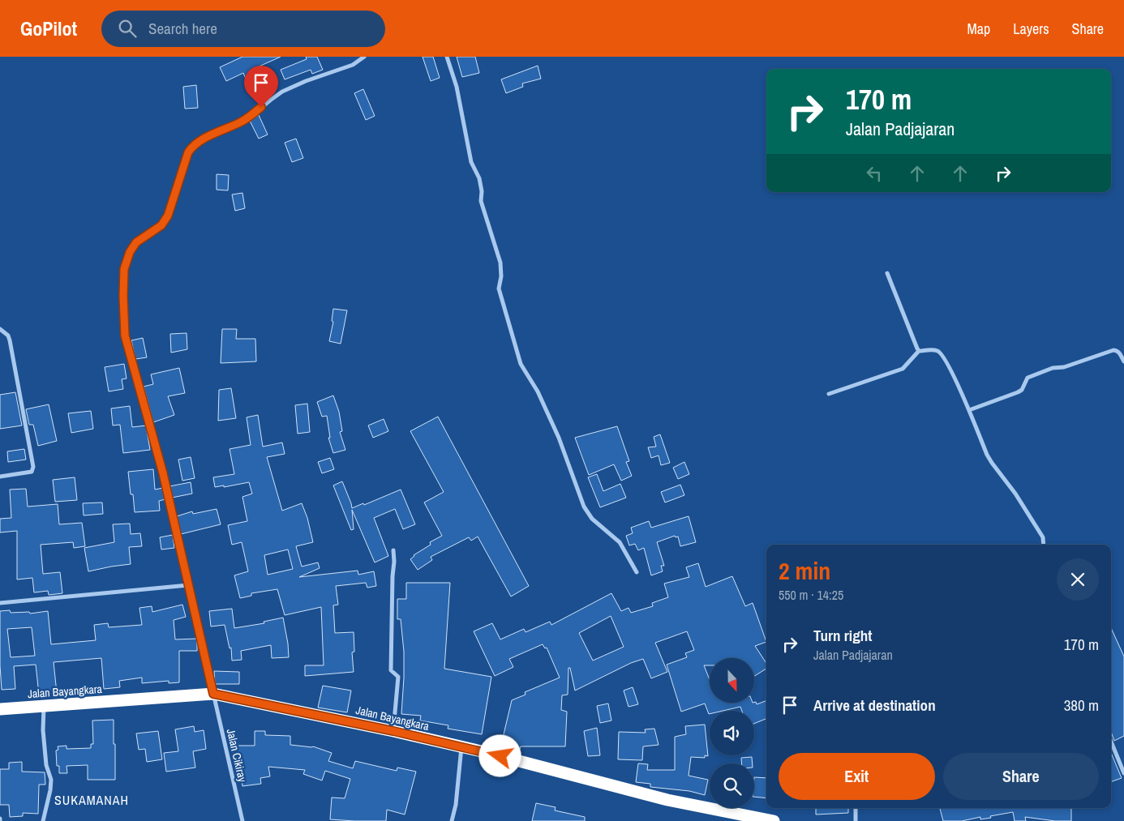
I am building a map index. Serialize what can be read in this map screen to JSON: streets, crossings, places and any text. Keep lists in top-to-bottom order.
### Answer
{
  "streets": {
    "highway": ["Jalan Bayangkara"],
    "street": ["Jalan Cikiray"]
  },
  "crossings": [
    ["Jalan Bayangkara", "Jalan Cikiray"]
  ],
  "districts": ["SUKAMANAH"],
  "north": "bottom",
  "page": {
    "header": "GoPilot",
    "search": "Search here",
    "nav": ["Map", "Layers", "Share"],
    "turn": ["170 m", "Jalan Padjajaran"],
    "heading": ["2 min", "550 m · 14:25"],
    "list": [
      {
        "name": "Turn right",
        "note": "Jalan Padjajaran",
        "value": "170 m"
      },
      {
        "name": "Arrive at destination",
        "value": "380 m"
      }
    ],
    "buttons": ["Exit", "Share"]
  }
}
